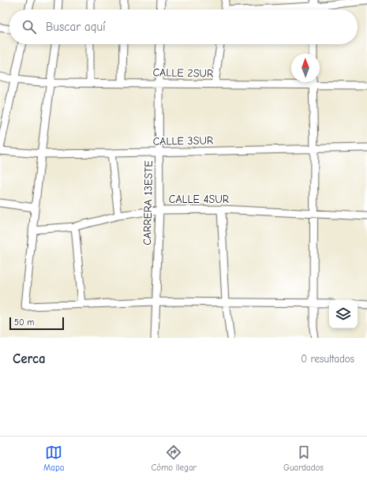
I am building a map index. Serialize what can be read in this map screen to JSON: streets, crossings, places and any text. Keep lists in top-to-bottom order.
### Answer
{
  "streets": {
    "street": [
      "CALLE 2SUR",
      "CALLE 3SUR",
      "CALLE 4SUR",
      "CARRERA 13ESTE"
    ]
  },
  "crossings": [
    ["CALLE 2SUR", "CARRERA 13ESTE"],
    ["CALLE 3SUR", "CARRERA 13ESTE"],
    ["CALLE 4SUR", "CARRERA 13ESTE"]
  ],
  "scale_bar": "50 m",
  "north": "top",
  "page": {
    "search": "Buscar aquí",
    "scale": "50 m",
    "heading": ["Cerca", "0 resultados"],
    "nav": ["Mapa", "Cómo llegar", "Guardados"]
  }
}
